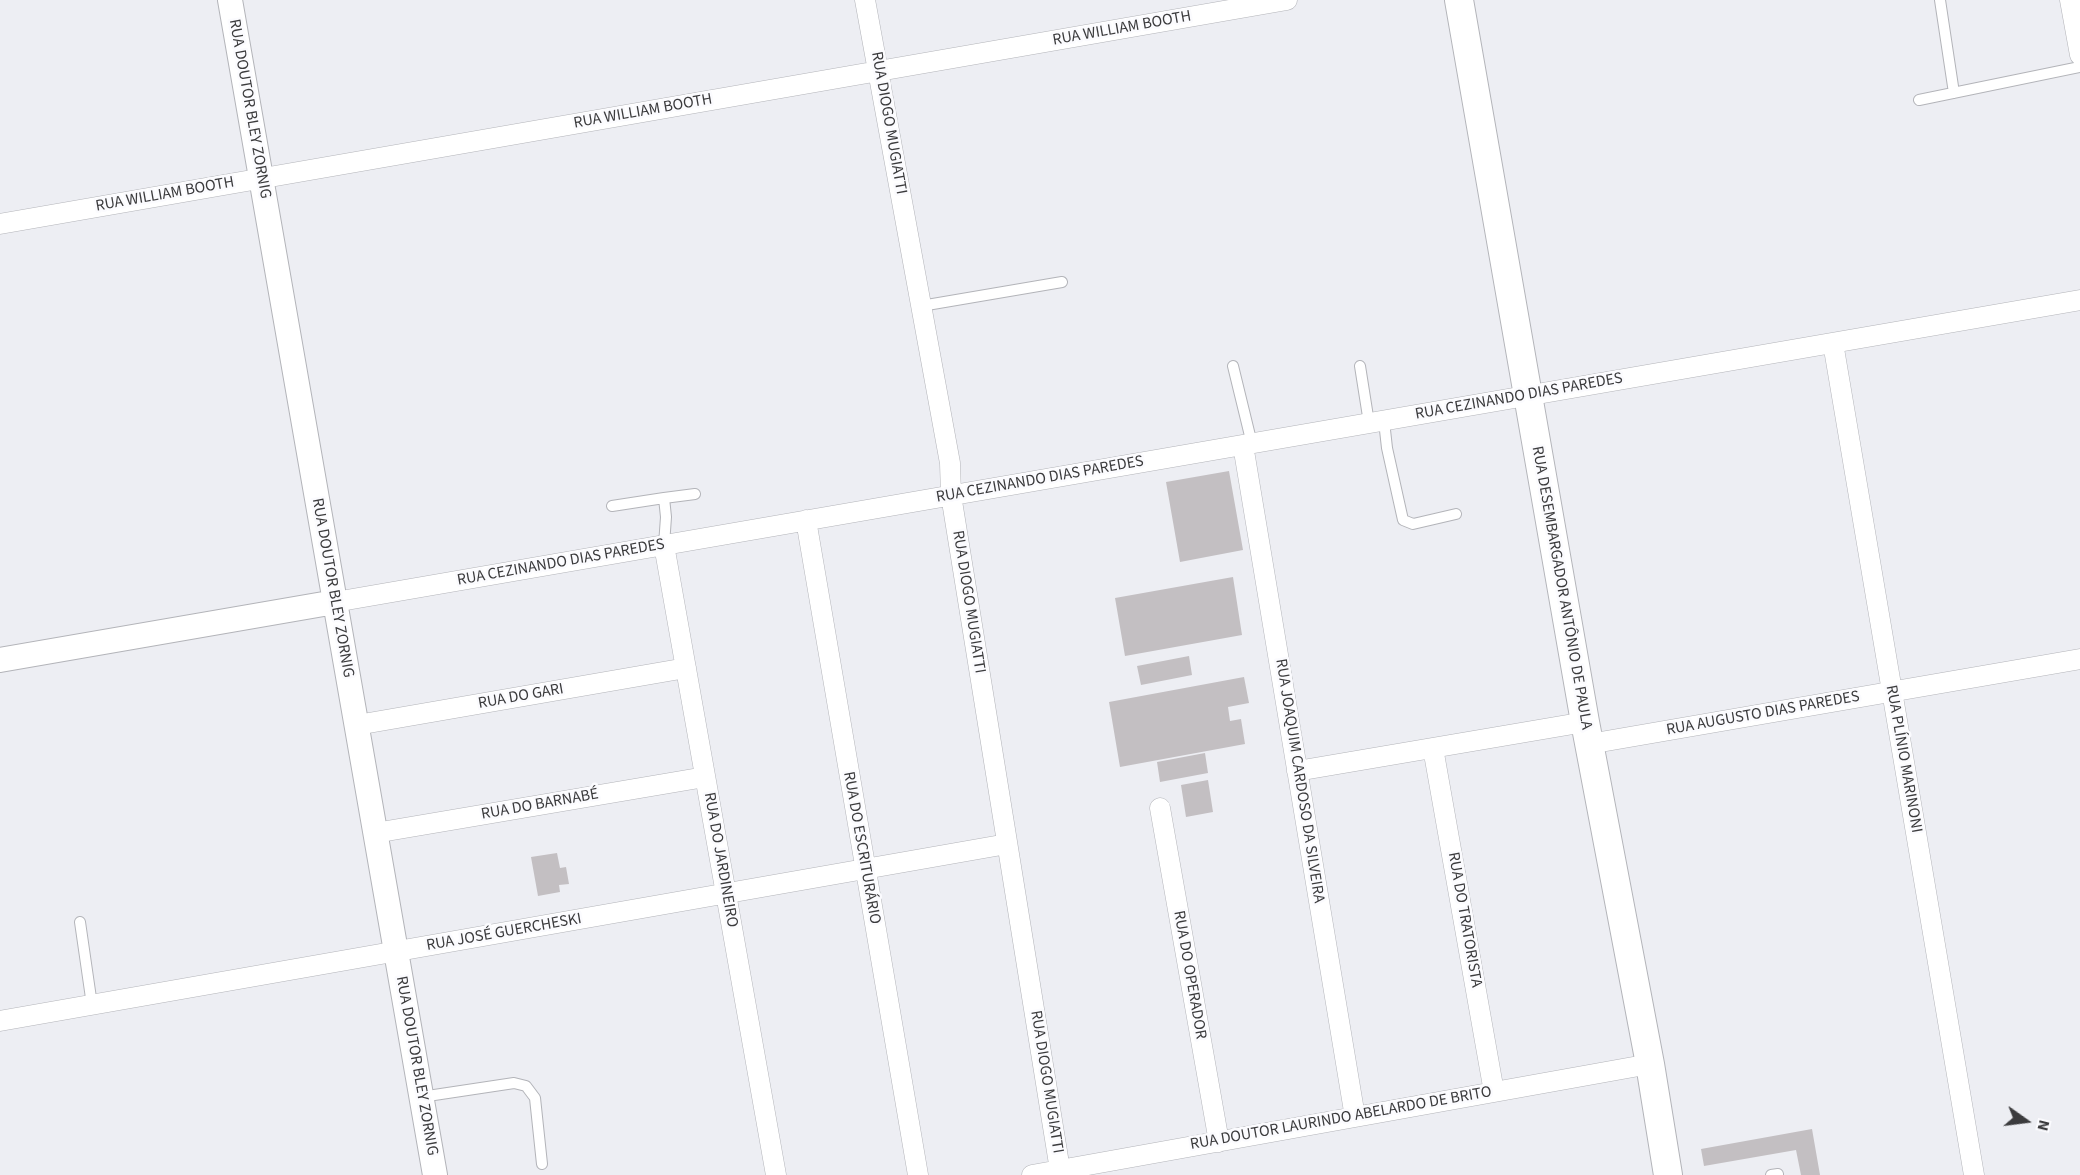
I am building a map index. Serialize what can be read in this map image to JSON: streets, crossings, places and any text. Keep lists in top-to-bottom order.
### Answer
{
  "streets": {
    "main road": ["RUA DESEMBARGADOR ANTÔNIO DE PAULA"],
    "street": [
      "RUA WILLIAM BOOTH",
      "RUA DOUTOR BLEY ZORNIG",
      "RUA DIOGO MUGIATTI",
      "RUA CEZINANDO DIAS PAREDES",
      "RUA DO GARI",
      "RUA AUGUSTO DIAS PAREDES",
      "RUA PLÍNIO MARINONI",
      "RUA JOAQUIM CARDOSO DA SILVEIRA",
      "RUA DO BARNABÉ",
      "RUA DO ESCRITURÁRIO",
      "RUA DO JARDINEIRO",
      "RUA DO TRATORISTA",
      "RUA JOSÉ GUERCHESKI",
      "RUA DO OPERADOR",
      "RUA DOUTOR LAURINDO ABELARDO DE BRITO"
    ]
  },
  "crossings": [
    ["RUA WILLIAM BOOTH", "RUA DOUTOR BLEY ZORNIG"],
    ["RUA WILLIAM BOOTH", "RUA DIOGO MUGIATTI"],
    ["RUA DOUTOR BLEY ZORNIG", "RUA CEZINANDO DIAS PAREDES"],
    ["RUA DOUTOR BLEY ZORNIG", "RUA DO GARI"],
    ["RUA DOUTOR BLEY ZORNIG", "RUA DO BARNABÉ"],
    ["RUA DOUTOR BLEY ZORNIG", "RUA JOSÉ GUERCHESKI"],
    ["RUA DIOGO MUGIATTI", "RUA CEZINANDO DIAS PAREDES"],
    ["RUA DIOGO MUGIATTI", "RUA JOSÉ GUERCHESKI"],
    ["RUA DIOGO MUGIATTI", "RUA DOUTOR LAURINDO ABELARDO DE BRITO"],
    ["RUA CEZINANDO DIAS PAREDES", "RUA DESEMBARGADOR ANTÔNIO DE PAULA"],
    ["RUA CEZINANDO DIAS PAREDES", "RUA PLÍNIO MARINONI"],
    ["RUA CEZINANDO DIAS PAREDES", "RUA JOAQUIM CARDOSO DA SILVEIRA"],
    ["RUA CEZINANDO DIAS PAREDES", "RUA DO ESCRITURÁRIO"],
    ["RUA CEZINANDO DIAS PAREDES", "RUA DO JARDINEIRO"],
    ["RUA DESEMBARGADOR ANTÔNIO DE PAULA", "RUA AUGUSTO DIAS PAREDES"],
    ["RUA DESEMBARGADOR ANTÔNIO DE PAULA", "RUA DOUTOR LAURINDO ABELARDO DE BRITO"],
    ["RUA DO GARI", "RUA DO JARDINEIRO"],
    ["RUA AUGUSTO DIAS PAREDES", "RUA PLÍNIO MARINONI"],
    ["RUA AUGUSTO DIAS PAREDES", "RUA JOAQUIM CARDOSO DA SILVEIRA"],
    ["RUA AUGUSTO DIAS PAREDES", "RUA DO TRATORISTA"],
    ["RUA JOAQUIM CARDOSO DA SILVEIRA", "RUA DOUTOR LAURINDO ABELARDO DE BRITO"],
    ["RUA DO BARNABÉ", "RUA DO JARDINEIRO"],
    ["RUA DO ESCRITURÁRIO", "RUA JOSÉ GUERCHESKI"],
    ["RUA DO JARDINEIRO", "RUA JOSÉ GUERCHESKI"],
    ["RUA DO TRATORISTA", "RUA DOUTOR LAURINDO ABELARDO DE BRITO"],
    ["RUA DO OPERADOR", "RUA DOUTOR LAURINDO ABELARDO DE BRITO"]
  ],
  "north": "right"
}
